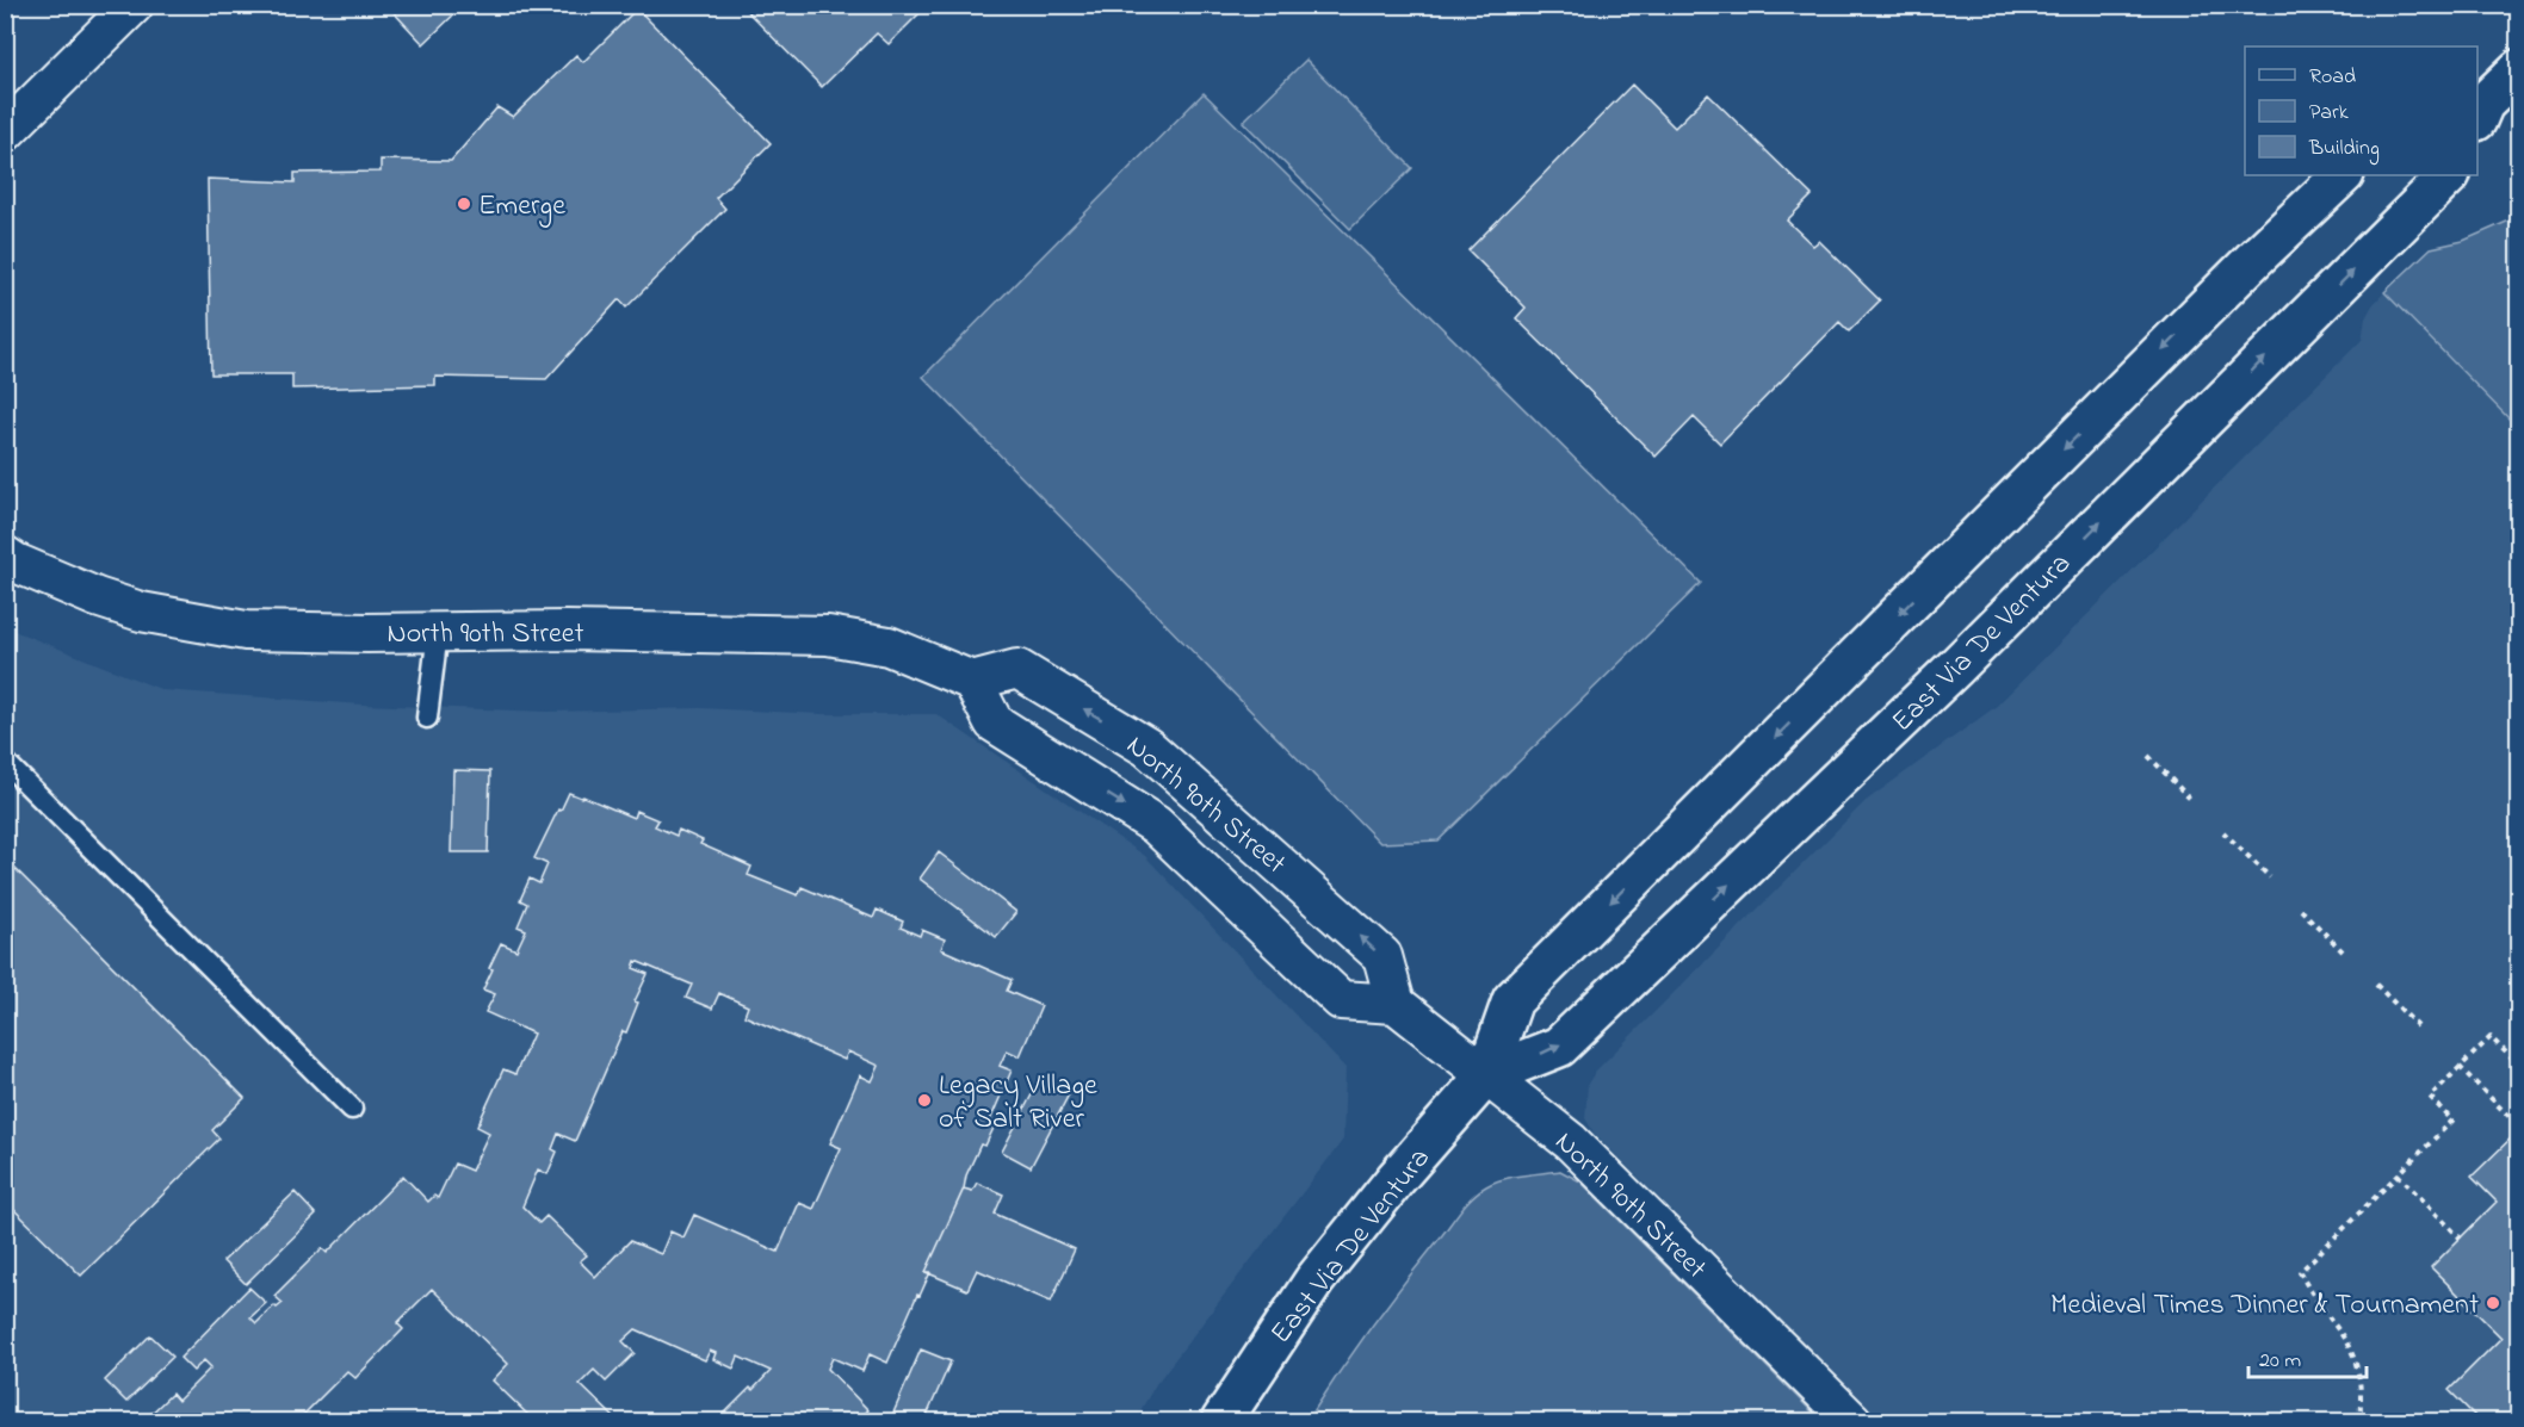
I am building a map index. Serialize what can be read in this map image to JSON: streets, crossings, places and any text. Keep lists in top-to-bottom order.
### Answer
{
  "streets": {
    "main road": ["East Via De Ventura"],
    "street": ["North 90th Street"]
  },
  "crossings": [
    ["North 90th Street", "East Via De Ventura"]
  ],
  "places": ["Emerge", "Legacy Village of Salt River", "Medieval Times Dinner & Tournament"],
  "legend": ["Road", "Park", "Building"],
  "scale_bar": "20 m"
}
